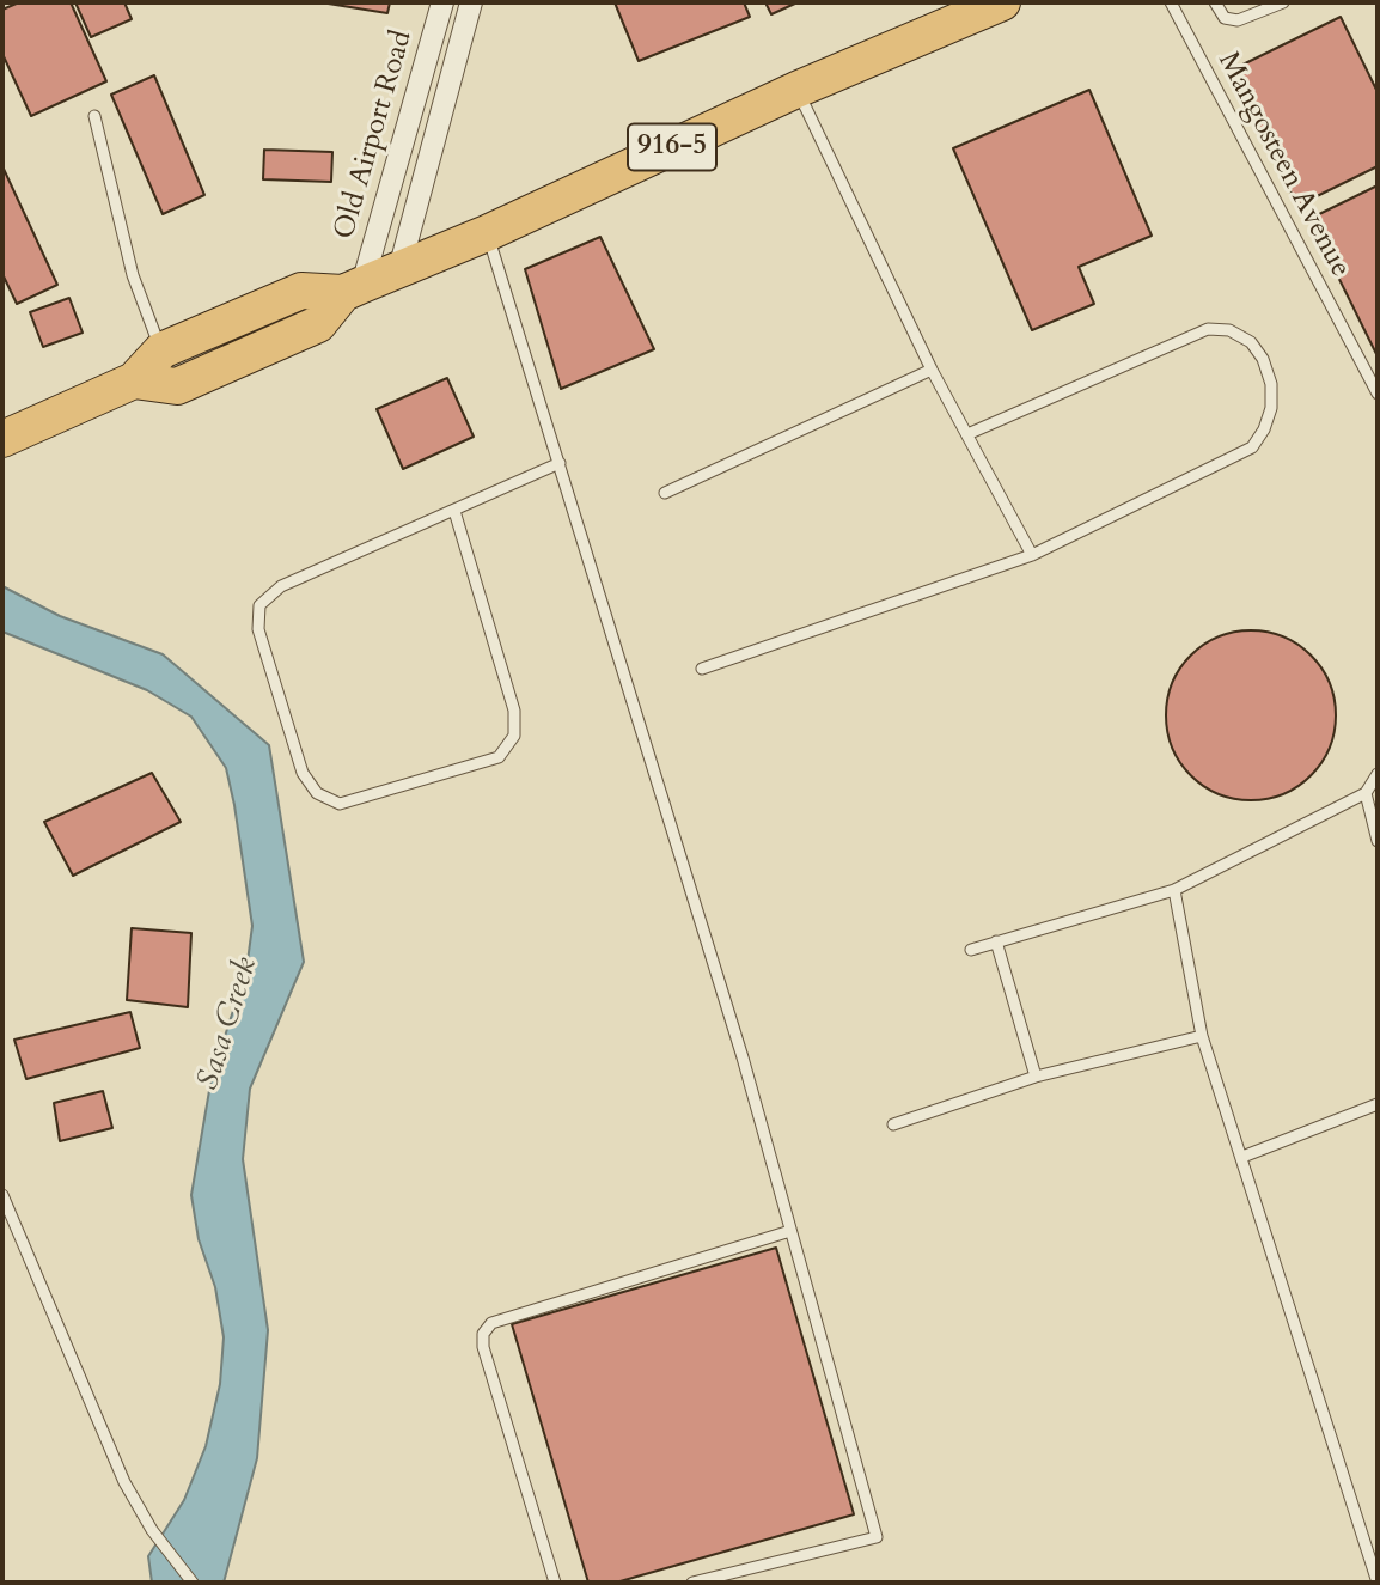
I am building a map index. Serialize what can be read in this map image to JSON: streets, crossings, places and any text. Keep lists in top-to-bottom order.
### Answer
{
  "streets": {
    "main road": ["916-5"],
    "street": ["Old Airport Road"],
    "lane": ["Mangosteen Avenue"]
  },
  "crossings": [
    ["Old Airport Road", "916-5"]
  ],
  "water": ["Sasa Creek"]
}
